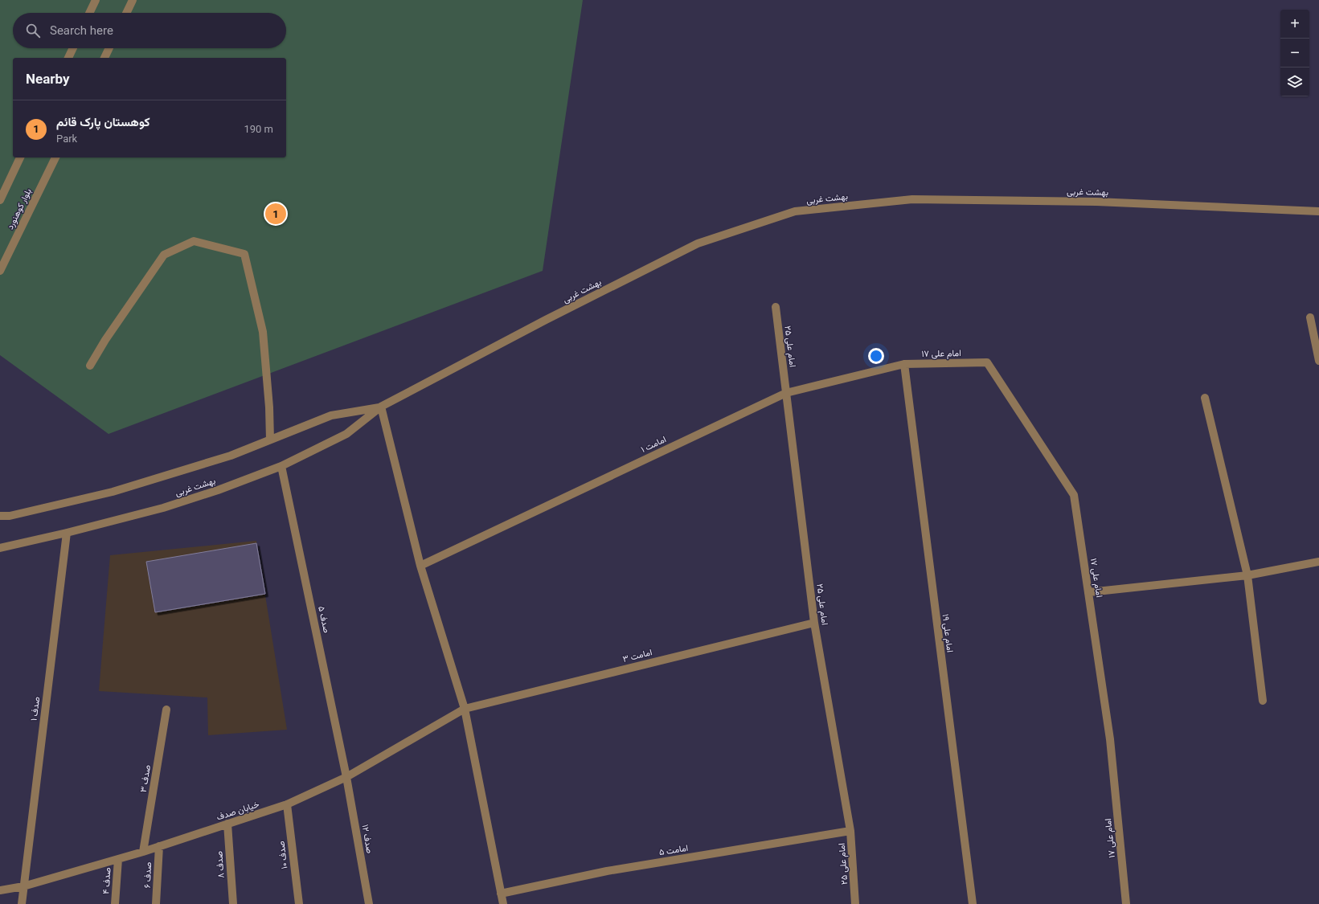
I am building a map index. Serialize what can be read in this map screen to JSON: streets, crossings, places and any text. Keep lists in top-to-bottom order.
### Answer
{
  "streets": {
    "street": [
      "بهشت غربی",
      "بلوار کوهنورد",
      "امام علی ۲۵",
      "امام علی ۱۷",
      "امامت ۱",
      "صدف ۵",
      "امام علی ۱۹",
      "امامت ۳",
      "صدف ۱",
      "صدف ۳",
      "خیابان صدف",
      "صدف ۱۲",
      "امامت ۵",
      "صدف ۱۰",
      "صدف ۸",
      "صدف ۶",
      "صدف ۴"
    ]
  },
  "crossings": [
    ["بهشت غربی", "صدف ۵"],
    ["بهشت غربی", "صدف ۱"],
    ["امام علی ۲۵", "امامت ۱"],
    ["امام علی ۲۵", "امامت ۳"],
    ["امام علی ۲۵", "امامت ۵"],
    ["امام علی ۱۷", "امامت ۱"],
    ["امام علی ۱۷", "امام علی ۱۹"],
    ["امامت ۱", "امام علی ۱۹"],
    ["صدف ۵", "خیابان صدف"],
    ["صدف ۵", "صدف ۱۲"],
    ["امامت ۳", "خیابان صدف"],
    ["صدف ۱", "خیابان صدف"],
    ["صدف ۳", "خیابان صدف"],
    ["خیابان صدف", "صدف ۱۲"],
    ["خیابان صدف", "صدف ۱۰"],
    ["خیابان صدف", "صدف ۸"],
    ["خیابان صدف", "صدف ۶"],
    ["خیابان صدف", "صدف ۴"]
  ],
  "page": {
    "map_buttons": ["+", "−"],
    "search": "Search here",
    "heading": "Nearby",
    "list": [
      {
        "mark": "1",
        "name": "کوهستان پارک قائم",
        "note": "Park",
        "value": "190 m"
      }
    ],
    "pins": "1"
  }
}
